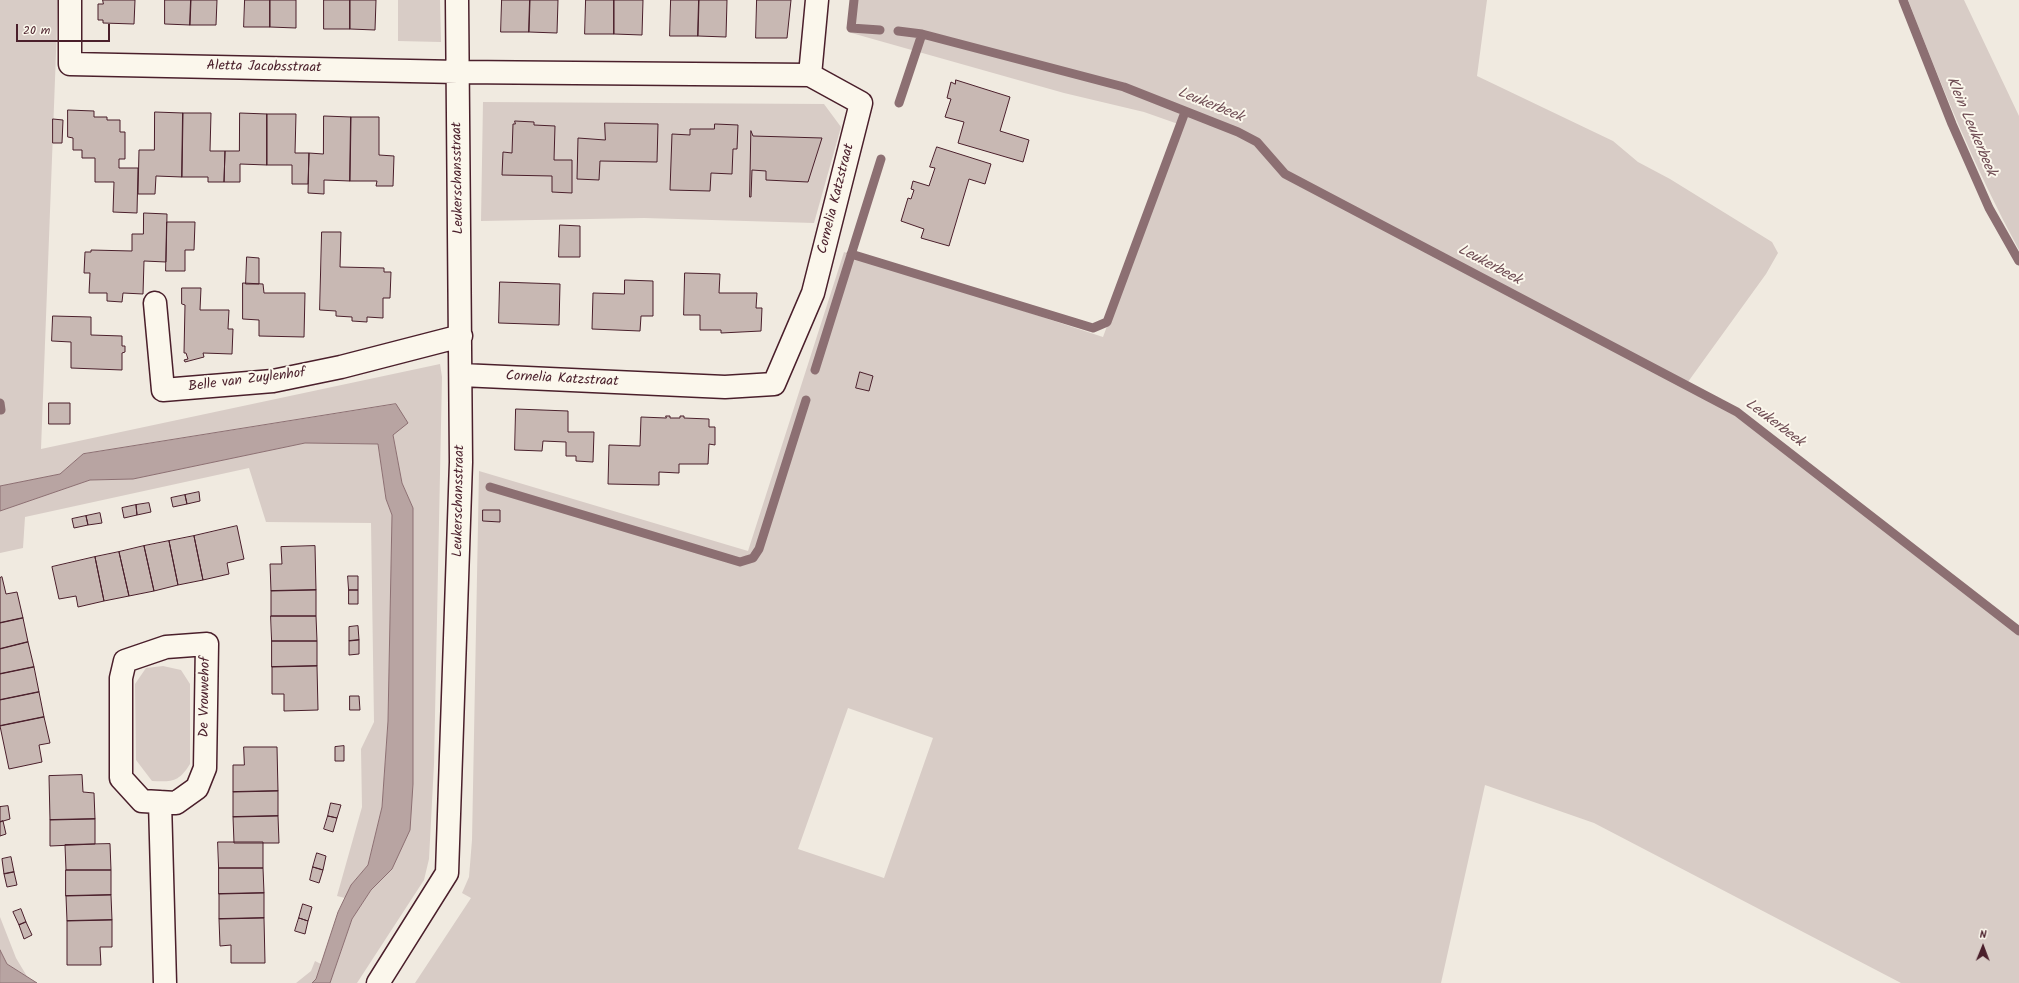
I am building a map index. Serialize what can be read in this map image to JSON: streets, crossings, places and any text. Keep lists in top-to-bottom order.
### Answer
{
  "streets": {
    "street": [
      "Aletta Jacobsstraat",
      "Leukerschansstraat",
      "Cornelia Katzstraat",
      "Belle van Zuylenhof",
      "De Vrouwehof"
    ]
  },
  "crossings": [
    ["Aletta Jacobsstraat", "Leukerschansstraat"],
    ["Aletta Jacobsstraat", "Cornelia Katzstraat"],
    ["Leukerschansstraat", "Cornelia Katzstraat"],
    ["Leukerschansstraat", "Belle van Zuylenhof"]
  ],
  "water": ["Leukerbeek", "Klein Leukerbeek"],
  "scale_bar": "20 m",
  "north": "top"
}
